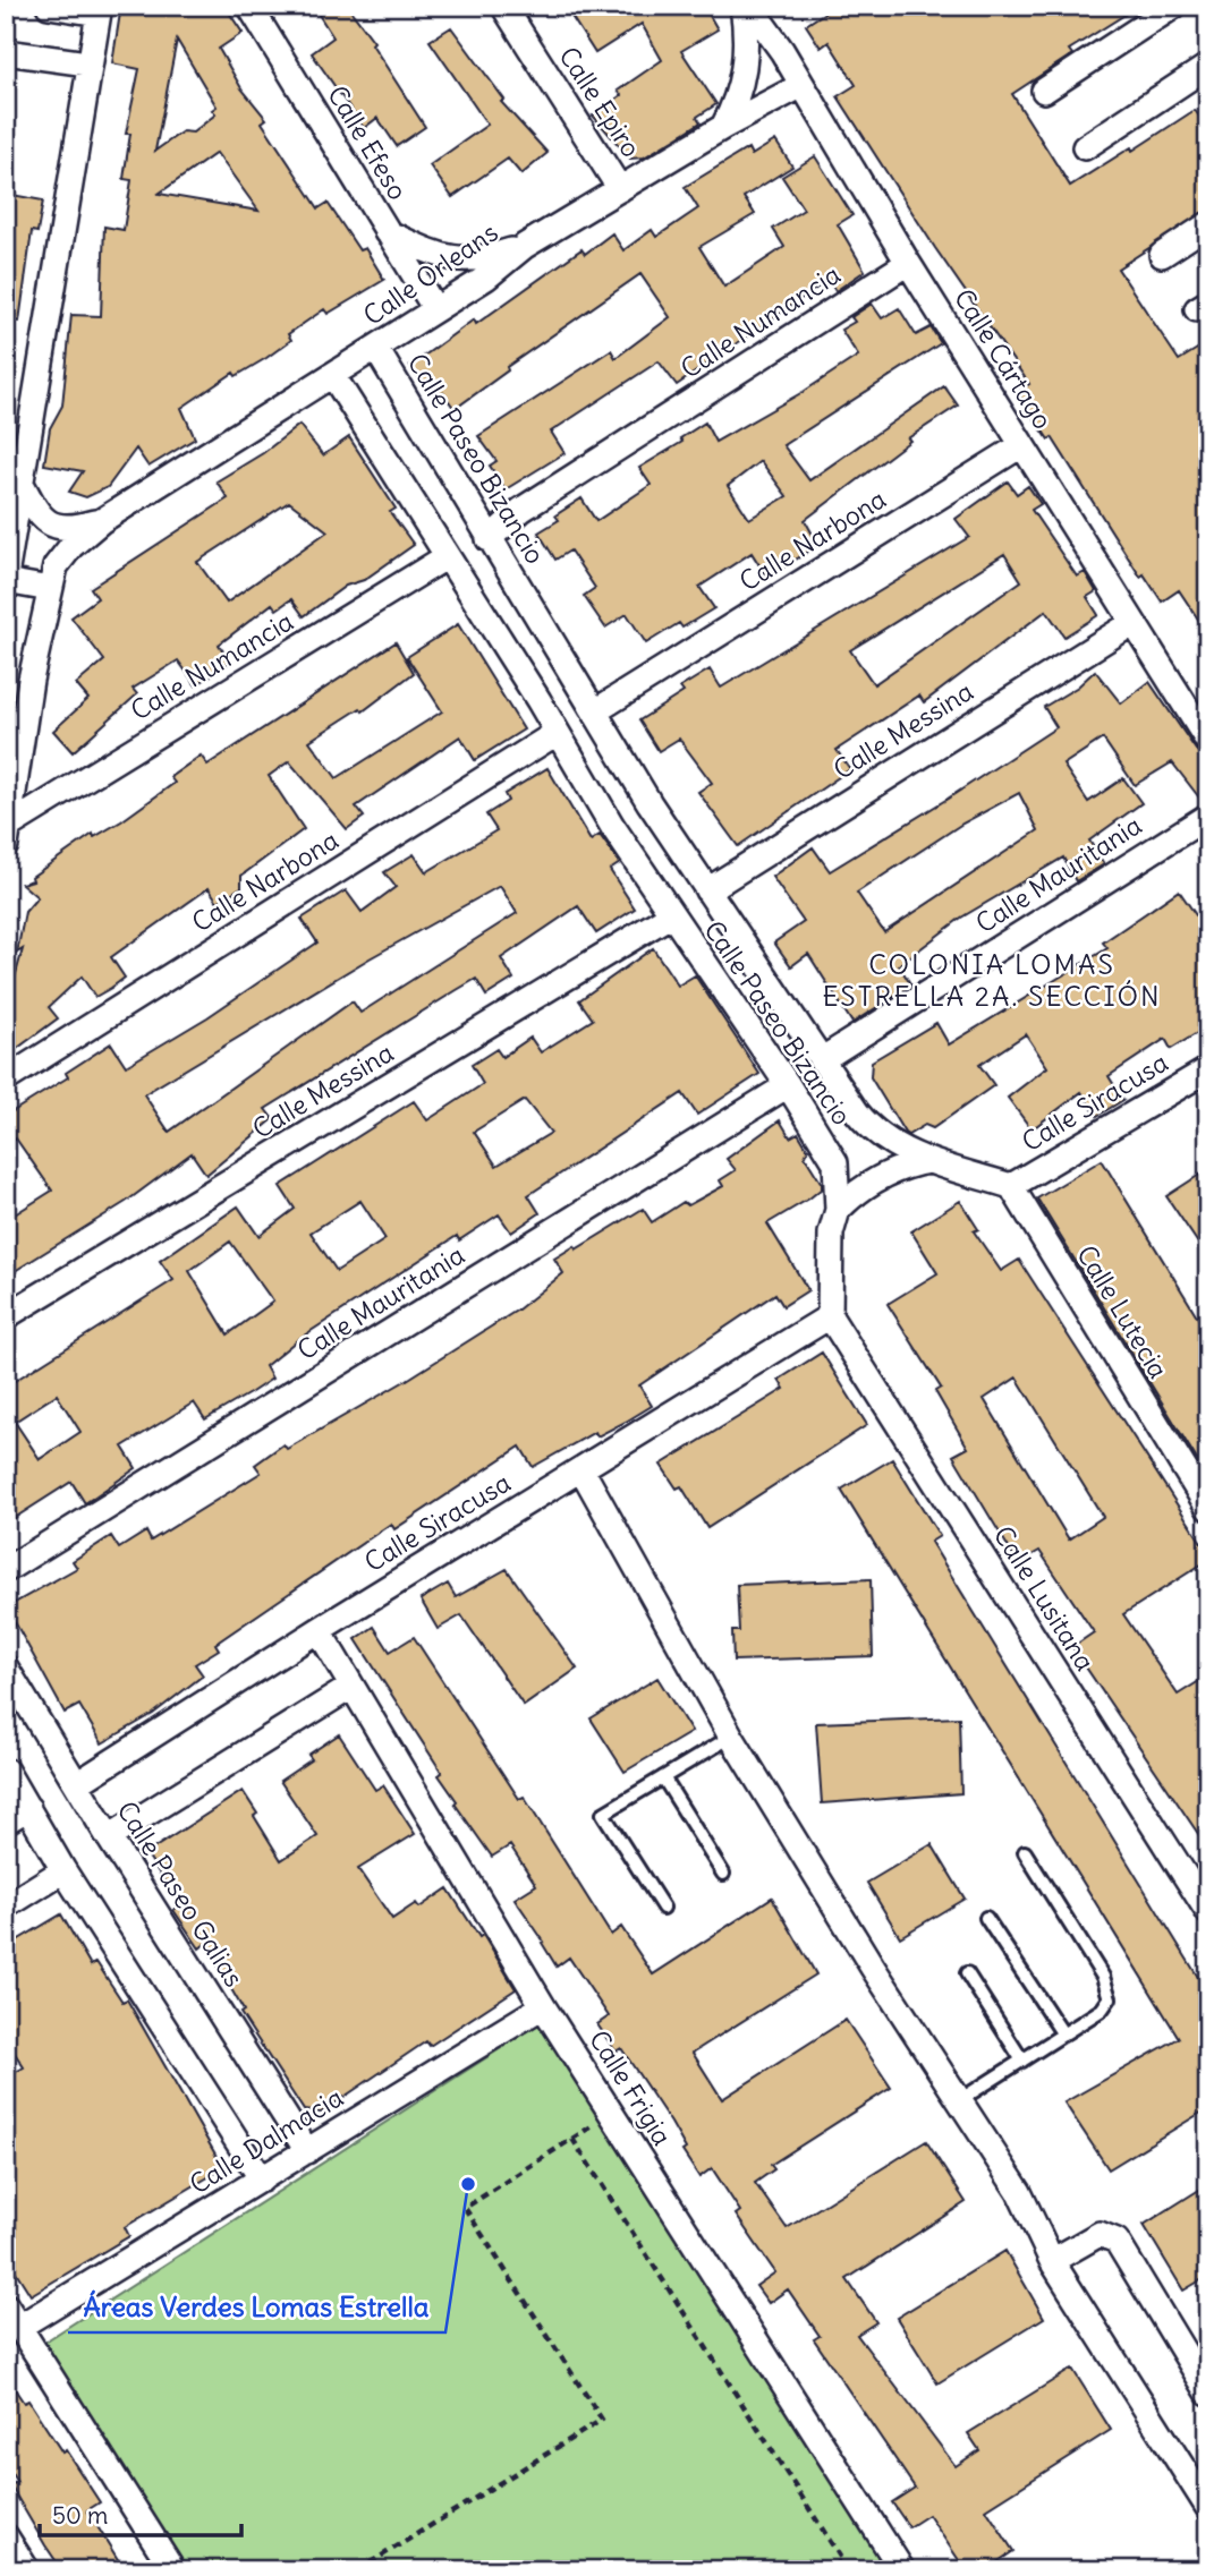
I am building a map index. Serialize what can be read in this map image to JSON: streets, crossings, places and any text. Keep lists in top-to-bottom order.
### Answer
{
  "streets": {
    "street": [
      "Calle Epiro",
      "Calle Efeso",
      "Calle Orleans",
      "Calle Numancia",
      "Calle Cártago",
      "Calle Paseo Bizancio",
      "Calle Narbona",
      "Calle Messina",
      "Calle Mauritania",
      "Calle Siracusa",
      "Calle Lutecia",
      "Calle Lusitana",
      "Calle Paseo Galias",
      "Calle Frigia",
      "Calle Dalmacia"
    ]
  },
  "crossings": [
    ["Calle Epiro", "Calle Orleans"],
    ["Calle Efeso", "Calle Orleans"],
    ["Calle Orleans", "Calle Cártago"],
    ["Calle Orleans", "Calle Paseo Bizancio"],
    ["Calle Numancia", "Calle Cártago"],
    ["Calle Numancia", "Calle Paseo Bizancio"],
    ["Calle Cártago", "Calle Narbona"],
    ["Calle Cártago", "Calle Messina"],
    ["Calle Paseo Bizancio", "Calle Narbona"],
    ["Calle Paseo Bizancio", "Calle Messina"],
    ["Calle Paseo Bizancio", "Calle Mauritania"],
    ["Calle Paseo Bizancio", "Calle Siracusa"],
    ["Calle Paseo Bizancio", "Calle Lutecia"],
    ["Calle Paseo Bizancio", "Calle Lusitana"],
    ["Calle Siracusa", "Calle Lutecia"],
    ["Calle Siracusa", "Calle Lusitana"],
    ["Calle Siracusa", "Calle Paseo Galias"],
    ["Calle Siracusa", "Calle Frigia"],
    ["Calle Paseo Galias", "Calle Dalmacia"],
    ["Calle Frigia", "Calle Dalmacia"]
  ],
  "districts": ["COLONIA LOMAS ESTRELLA 2A. SECCIÓN"],
  "places": ["Áreas Verdes Lomas Estrella"],
  "scale_bar": "50 m"
}
